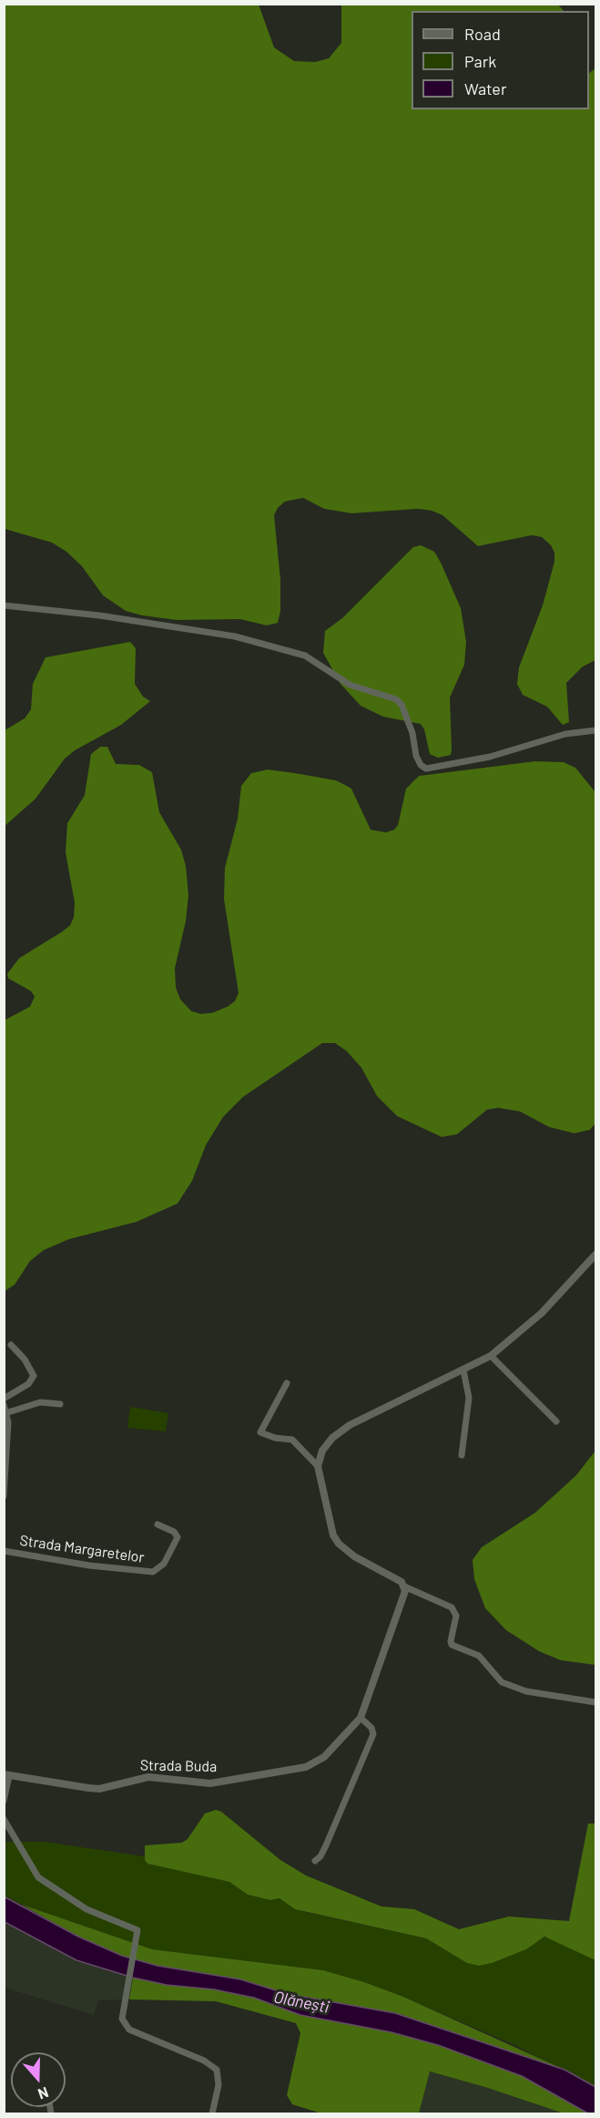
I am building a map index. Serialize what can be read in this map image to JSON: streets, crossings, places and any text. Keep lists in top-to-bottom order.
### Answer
{
  "streets": {
    "street": ["Strada Margaretelor", "Strada Buda"]
  },
  "water": ["Olănești"],
  "legend": ["Road", "Park", "Water"],
  "north": "bottom"
}
